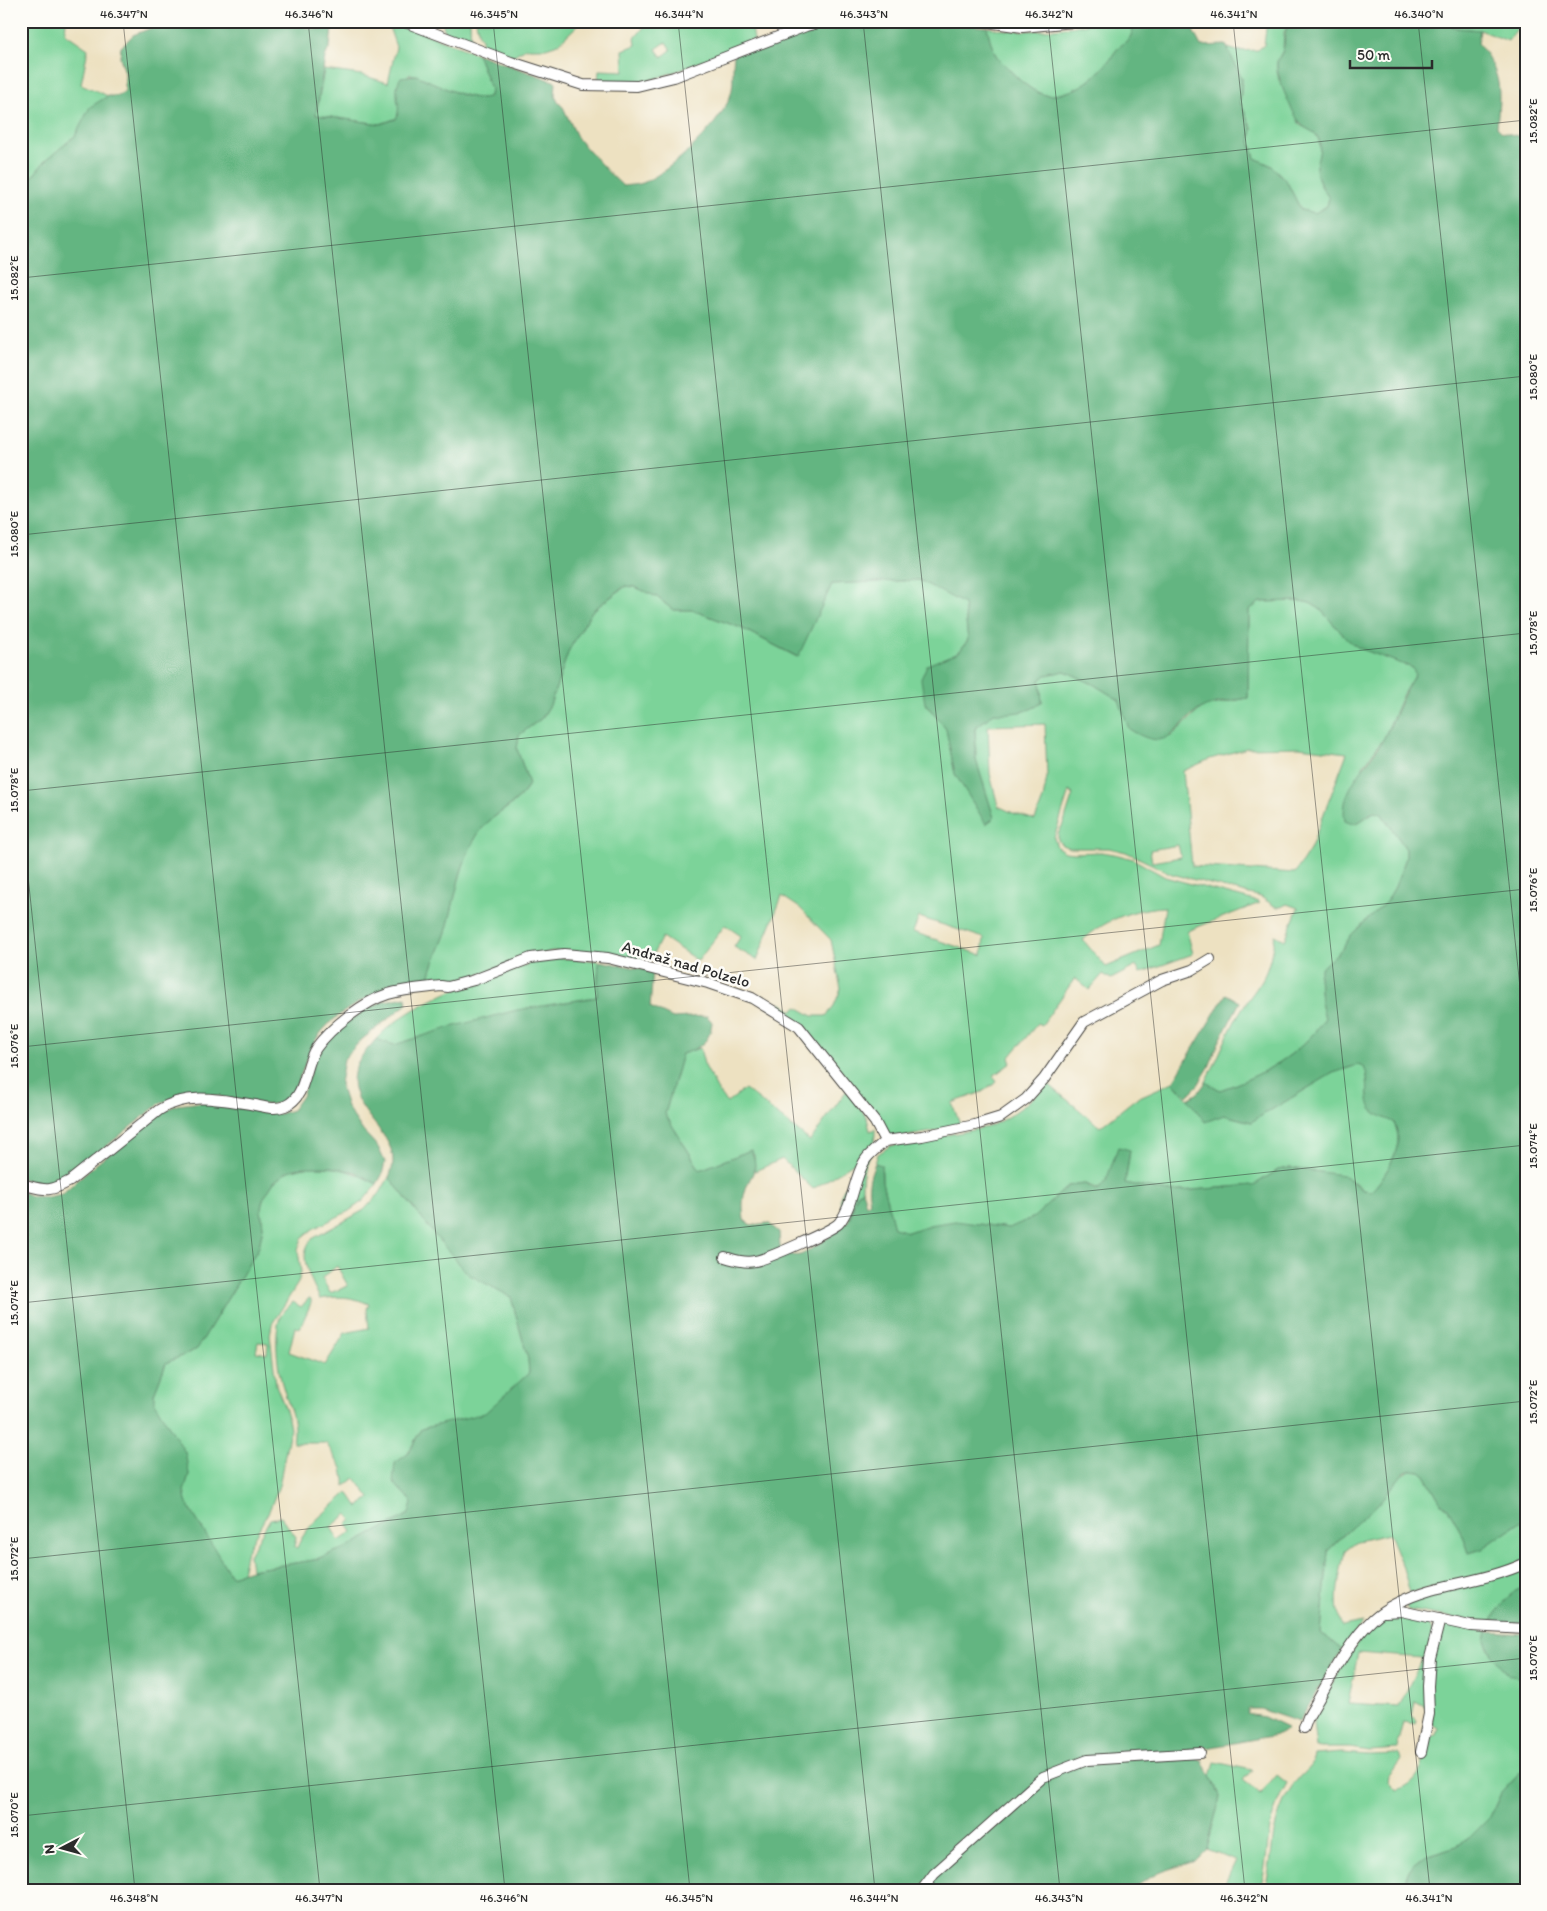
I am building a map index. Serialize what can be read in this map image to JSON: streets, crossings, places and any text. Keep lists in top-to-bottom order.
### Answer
{
  "streets": {
    "street": ["Andraž nad Polzelo"]
  },
  "scale_bar": "50 m",
  "north": "left",
  "coordinates": [
    "46.347°N",
    "46.346°N",
    "46.345°N",
    "46.344°N",
    "46.343°N",
    "46.342°N",
    "46.341°N",
    "46.340°N",
    "15.082°E",
    "15.080°E",
    "15.078°E",
    "15.076°E",
    "15.074°E",
    "15.072°E",
    "15.070°E",
    "46.348°N"
  ]
}
